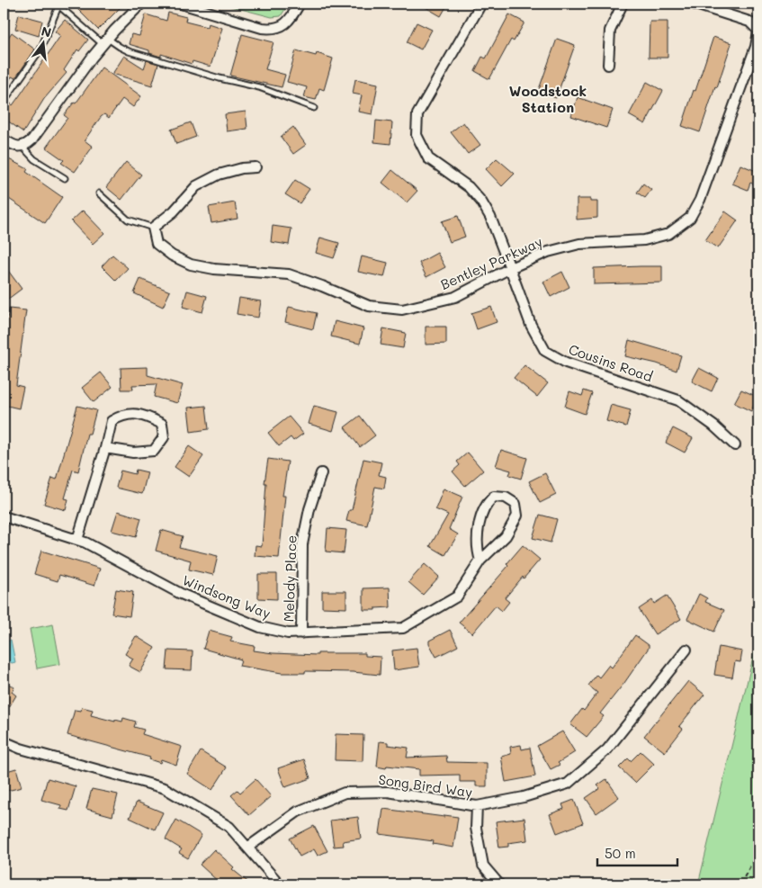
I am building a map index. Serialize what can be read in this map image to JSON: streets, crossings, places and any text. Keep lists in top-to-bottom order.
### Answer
{
  "streets": {
    "street": [
      "Bentley Parkway",
      "Cousins Road",
      "Melody Place",
      "Windsong Way",
      "Song Bird Way"
    ]
  },
  "crossings": [
    ["Bentley Parkway", "Cousins Road"],
    ["Melody Place", "Windsong Way"]
  ],
  "districts": ["Woodstock Station"],
  "scale_bar": "50 m",
  "north": "top"
}
